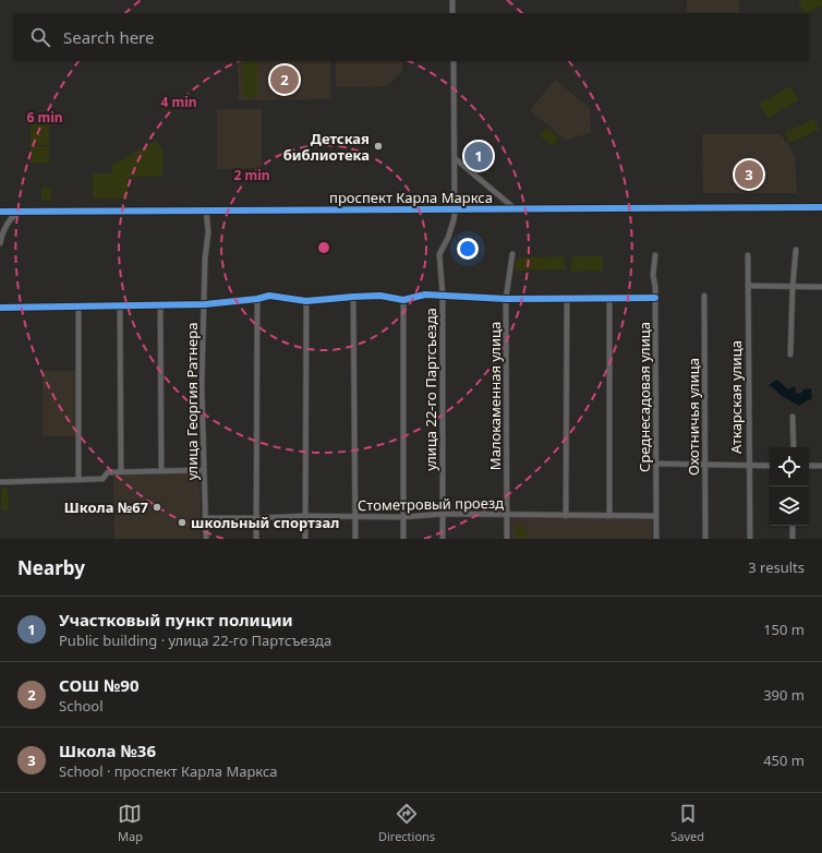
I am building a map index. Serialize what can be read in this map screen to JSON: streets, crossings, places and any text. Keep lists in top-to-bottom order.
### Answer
{
  "streets": {
    "street": [
      "проспект Карла Маркса",
      "улица 22-го Партсъезда",
      "Малокаменная улица",
      "Среднесадовая улица",
      "Аткарская улица",
      "улица Георгия Ратнера",
      "Охотничья улица",
      "Стометровый проезд"
    ]
  },
  "crossings": [
    ["проспект Карла Маркса", "улица 22-го Партсъезда"],
    ["проспект Карла Маркса", "улица Георгия Ратнера"],
    ["улица 22-го Партсъезда", "Стометровый проезд"],
    ["Малокаменная улица", "Стометровый проезд"],
    ["Среднесадовая улица", "Стометровый проезд"],
    ["улица Георгия Ратнера", "Стометровый проезд"]
  ],
  "places": ["Детская библиотека", "Школа №67", "школьный спортзал"],
  "page": {
    "search": "Search here",
    "pins": ["2", "1", "3"],
    "heading": ["Nearby", "3 results"],
    "list": [
      {
        "mark": "1",
        "name": "Участковый пункт полиции",
        "note": "Public building · улица 22-го Партсъезда",
        "value": "150 m"
      },
      {
        "mark": "2",
        "name": "СОШ №90",
        "note": "School",
        "value": "390 m"
      },
      {
        "mark": "3",
        "name": "Школа №36",
        "note": "School · проспект Карла Маркса",
        "value": "450 m"
      }
    ],
    "nav": ["Map", "Directions", "Saved"]
  },
  "rings": ["4 min", "6 min", "2 min"]
}
